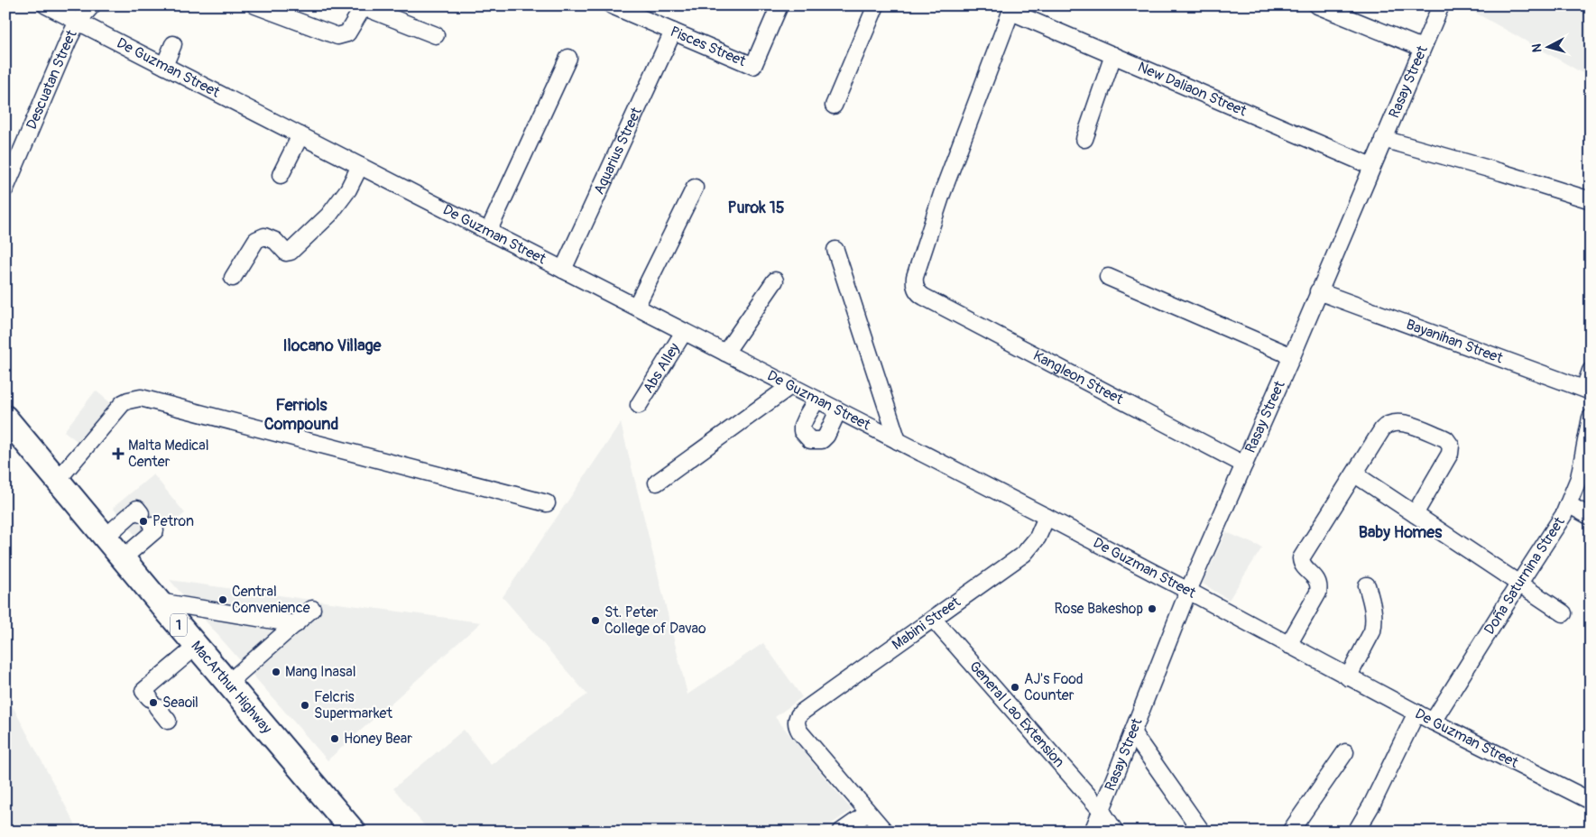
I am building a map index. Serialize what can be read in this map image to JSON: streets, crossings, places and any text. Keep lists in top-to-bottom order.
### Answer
{
  "streets": {
    "highway": ["1", "MacArthur Highway"],
    "street": [
      "Pisces Street",
      "De Guzman Street",
      "Descuatan Street",
      "Rasay Street",
      "New Daliaon Street",
      "Aquarius Street",
      "Bayanihan Street",
      "Abs Alley",
      "Kangleon Street",
      "Doña Saturnina Street",
      "Mabini Street",
      "General Lao Extension"
    ]
  },
  "crossings": [
    ["Pisces Street", "Aquarius Street"],
    ["De Guzman Street", "Descuatan Street"],
    ["De Guzman Street", "Rasay Street"],
    ["De Guzman Street", "Aquarius Street"],
    ["De Guzman Street", "Abs Alley"],
    ["De Guzman Street", "Doña Saturnina Street"],
    ["De Guzman Street", "Mabini Street"],
    ["Rasay Street", "New Daliaon Street"],
    ["Rasay Street", "Bayanihan Street"],
    ["Rasay Street", "Kangleon Street"],
    ["Rasay Street", "General Lao Extension"],
    ["New Daliaon Street", "Kangleon Street"],
    ["Mabini Street", "General Lao Extension"]
  ],
  "districts": [
    "Purok 15",
    "Ilocano Village",
    "Ferriols Compound",
    "Baby Homes"
  ],
  "places": {
    "health": ["Malta Medical Center"],
    "other": [
      "Petron",
      "Central Convenience",
      "Rose Bakeshop",
      "St. Peter College of Davao",
      "Mang Inasal",
      "AJ's Food Counter",
      "Seaoil",
      "Felcris Supermarket",
      "Honey Bear"
    ]
  },
  "north": "left"
}
